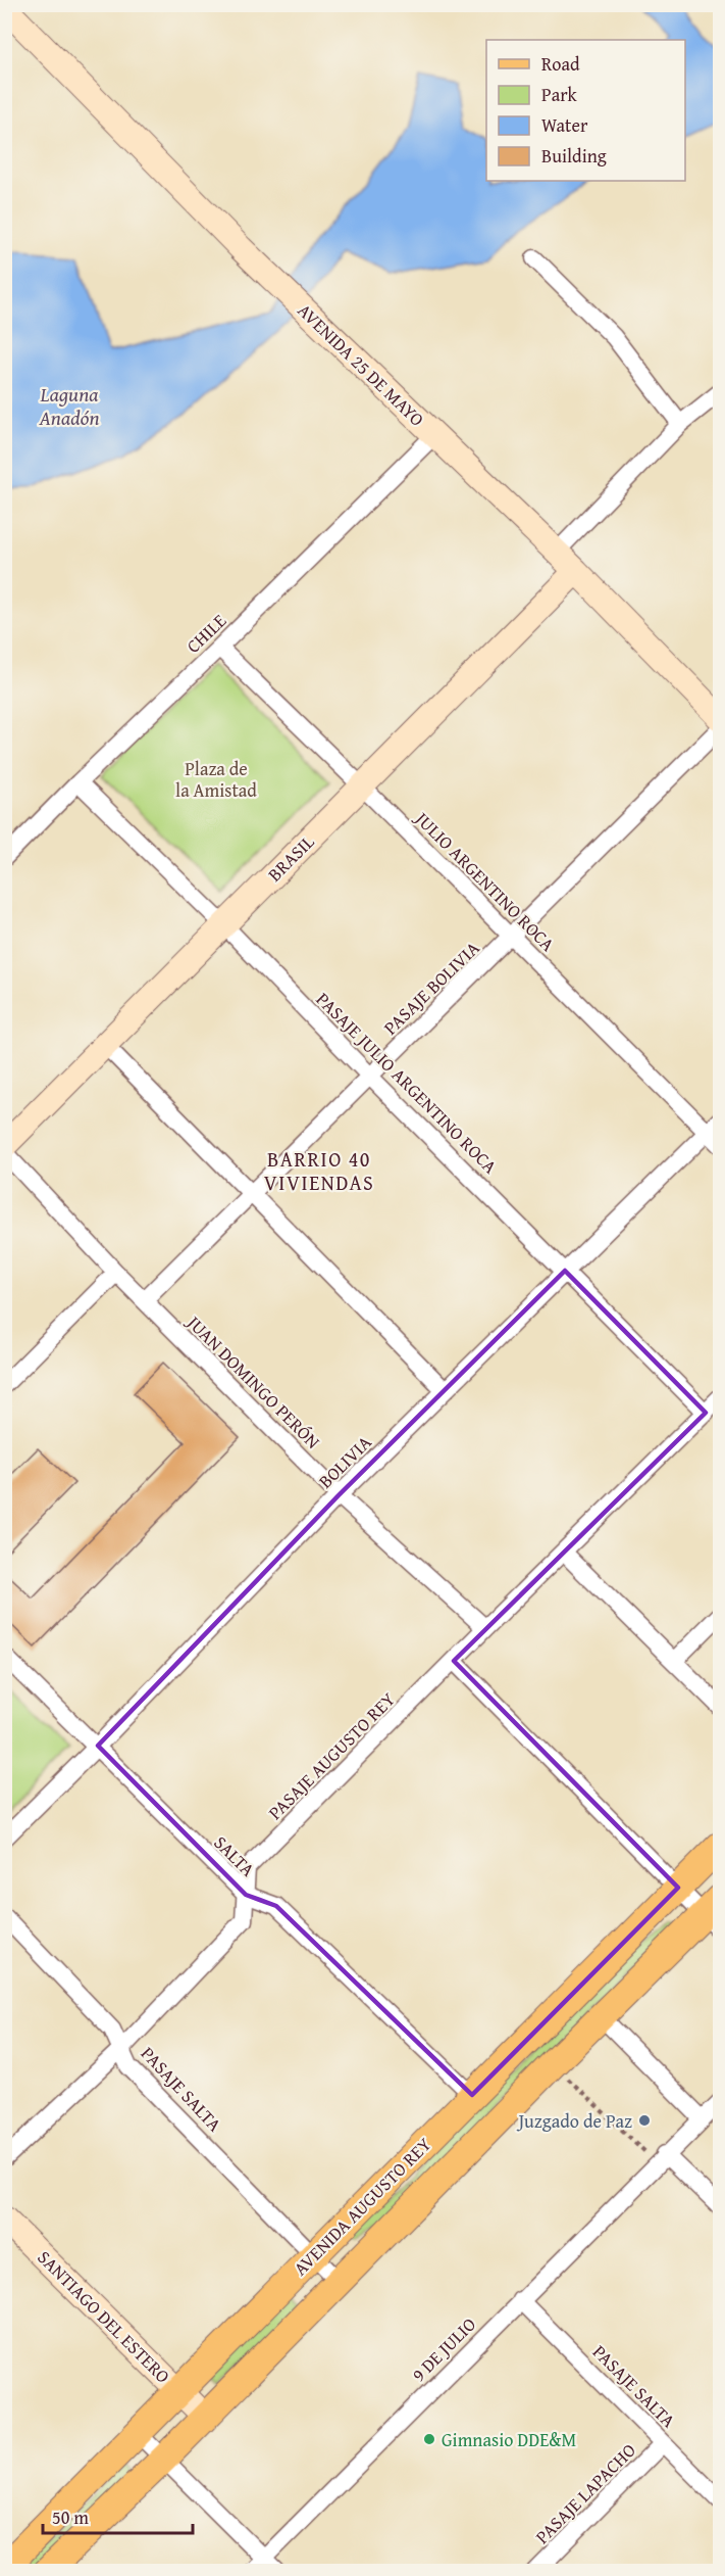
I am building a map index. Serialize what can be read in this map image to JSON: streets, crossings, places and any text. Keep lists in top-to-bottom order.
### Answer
{
  "streets": {
    "main road": ["AVENIDA AUGUSTO REY"],
    "street": [
      "AVENIDA 25 DE MAYO",
      "CHILE",
      "BRASIL",
      "JULIO ARGENTINO ROCA",
      "PASAJE BOLIVIA",
      "PASAJE JULIO ARGENTINO ROCA",
      "JUAN DOMINGO PERÓN",
      "BOLIVIA",
      "PASAJE AUGUSTO REY",
      "SALTA",
      "PASAJE SALTA",
      "SANTIAGO DEL ESTERO",
      "9 DE JULIO",
      "PASAJE LAPACHO"
    ]
  },
  "crossings": [
    ["AVENIDA 25 DE MAYO", "CHILE"],
    ["AVENIDA 25 DE MAYO", "BRASIL"],
    ["CHILE", "JULIO ARGENTINO ROCA"],
    ["CHILE", "PASAJE JULIO ARGENTINO ROCA"],
    ["BRASIL", "JULIO ARGENTINO ROCA"],
    ["BRASIL", "PASAJE JULIO ARGENTINO ROCA"],
    ["JULIO ARGENTINO ROCA", "PASAJE BOLIVIA"],
    ["JULIO ARGENTINO ROCA", "BOLIVIA"],
    ["PASAJE BOLIVIA", "PASAJE JULIO ARGENTINO ROCA"],
    ["PASAJE BOLIVIA", "JUAN DOMINGO PERÓN"],
    ["PASAJE JULIO ARGENTINO ROCA", "BOLIVIA"],
    ["PASAJE JULIO ARGENTINO ROCA", "PASAJE AUGUSTO REY"],
    ["JUAN DOMINGO PERÓN", "BOLIVIA"],
    ["JUAN DOMINGO PERÓN", "PASAJE AUGUSTO REY"],
    ["BOLIVIA", "SALTA"],
    ["PASAJE AUGUSTO REY", "SALTA"],
    ["PASAJE AUGUSTO REY", "PASAJE SALTA"],
    ["SALTA", "AVENIDA AUGUSTO REY"],
    ["PASAJE SALTA", "AVENIDA AUGUSTO REY"],
    ["PASAJE SALTA", "9 DE JULIO"],
    ["PASAJE SALTA", "PASAJE LAPACHO"],
    ["AVENIDA AUGUSTO REY", "SANTIAGO DEL ESTERO"]
  ],
  "districts": ["BARRIO 40 VIVIENDAS"],
  "water": ["Laguna Anadón"],
  "parks": ["Plaza de la Amistad"],
  "places": ["Juzgado de Paz", "Gimnasio DDE&M"],
  "legend": [
    "Road",
    "Park",
    "Water",
    "Building"
  ],
  "scale_bar": "50 m"
}
